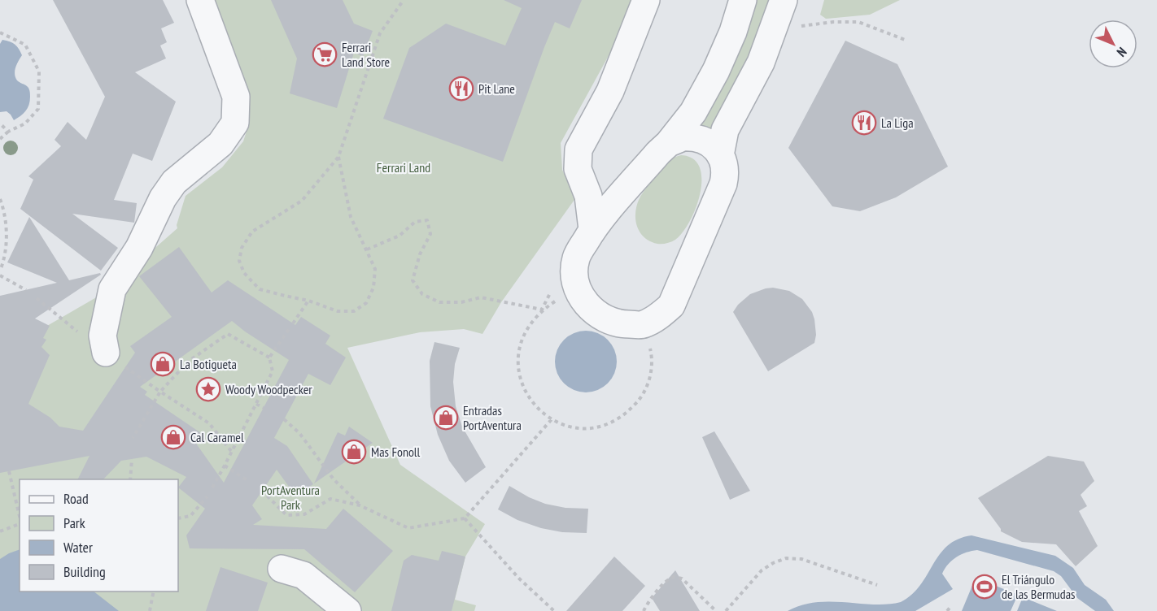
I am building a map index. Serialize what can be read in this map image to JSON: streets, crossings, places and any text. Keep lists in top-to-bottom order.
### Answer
{
  "parks": ["Ferrari Land", "PortAventura Park"],
  "places": {
    "supermarket": ["Ferrari Land Store"],
    "restaurant": ["Pit Lane", "La Liga"],
    "shop": [
      "La Botigueta",
      "Entradas PortAventura",
      "Cal Caramel",
      "Mas Fonoll"
    ],
    "place": ["Woody Woodpecker"],
    "sports": ["El Triángulo de las Bermudas"]
  },
  "legend": [
    "Road",
    "Park",
    "Water",
    "Building"
  ],
  "north": "bottom right"
}
